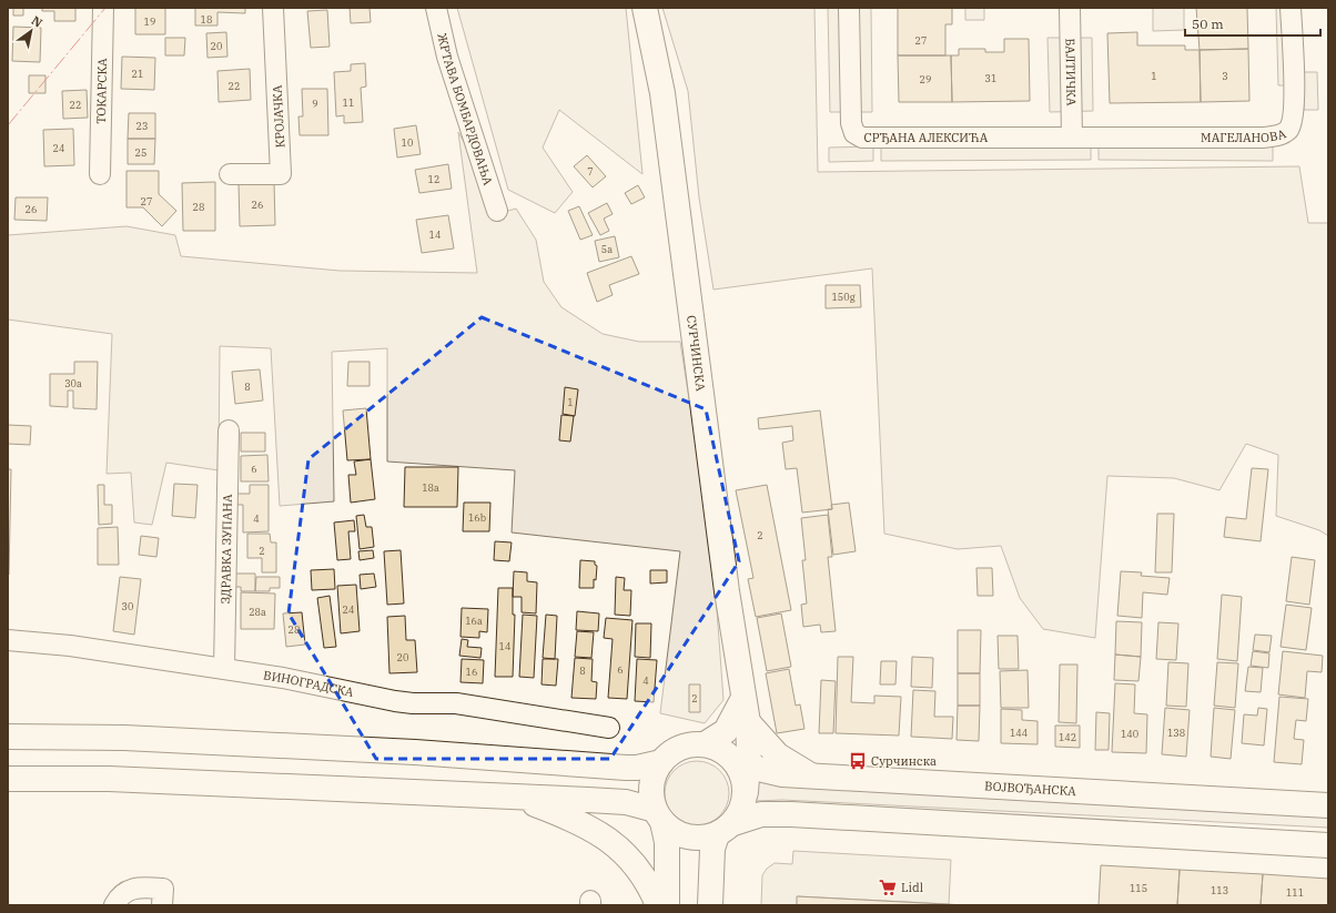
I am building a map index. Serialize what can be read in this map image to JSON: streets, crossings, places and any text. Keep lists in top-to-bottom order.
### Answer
{
  "streets": {
    "main road": ["СУРЧИНСКА", "ВОЈВОЂАНСКА"],
    "street": [
      "БАЛТИЧКА",
      "ТОКАРСКА",
      "ЖРТАВА БОМБАРДОВАЊА",
      "КРОЈАЧКА",
      "МАГЕЛАНОВА",
      "СРЂАНА АЛЕКСИЋА",
      "ЗДРАВКА ЗУПАНА",
      "ВИНОГРАДСКА"
    ]
  },
  "crossings": [
    ["БАЛТИЧКА", "МАГЕЛАНОВА"],
    ["БАЛТИЧКА", "СРЂАНА АЛЕКСИЋА"],
    ["МАГЕЛАНОВА", "СРЂАНА АЛЕКСИЋА"],
    ["СУРЧИНСКА", "ВОЈВОЂАНСКА"],
    ["ЗДРАВКА ЗУПАНА", "ВИНОГРАДСКА"]
  ],
  "places": {
    "bus stop": ["Сурчинска"],
    "supermarket": ["Lidl"]
  },
  "house_numbers": [
    "18",
    "19",
    "27",
    "20",
    "21",
    "1",
    "3",
    "31",
    "29",
    "22",
    "11",
    "9",
    "22",
    "23",
    "10",
    "24",
    "25",
    "7",
    "12",
    "27",
    "26",
    "28",
    "26",
    "14",
    "5a",
    "150g",
    "30a",
    "8",
    "1",
    "6",
    "18a",
    "16b",
    "4",
    "2",
    "2",
    "30",
    "24",
    "28a",
    "16a",
    "28",
    "14",
    "20",
    "6",
    "8",
    "16",
    "4",
    "2",
    "144",
    "138",
    "140",
    "142",
    "115",
    "113",
    "111"
  ],
  "scale_bar": "50 m",
  "north": "top right"
}
